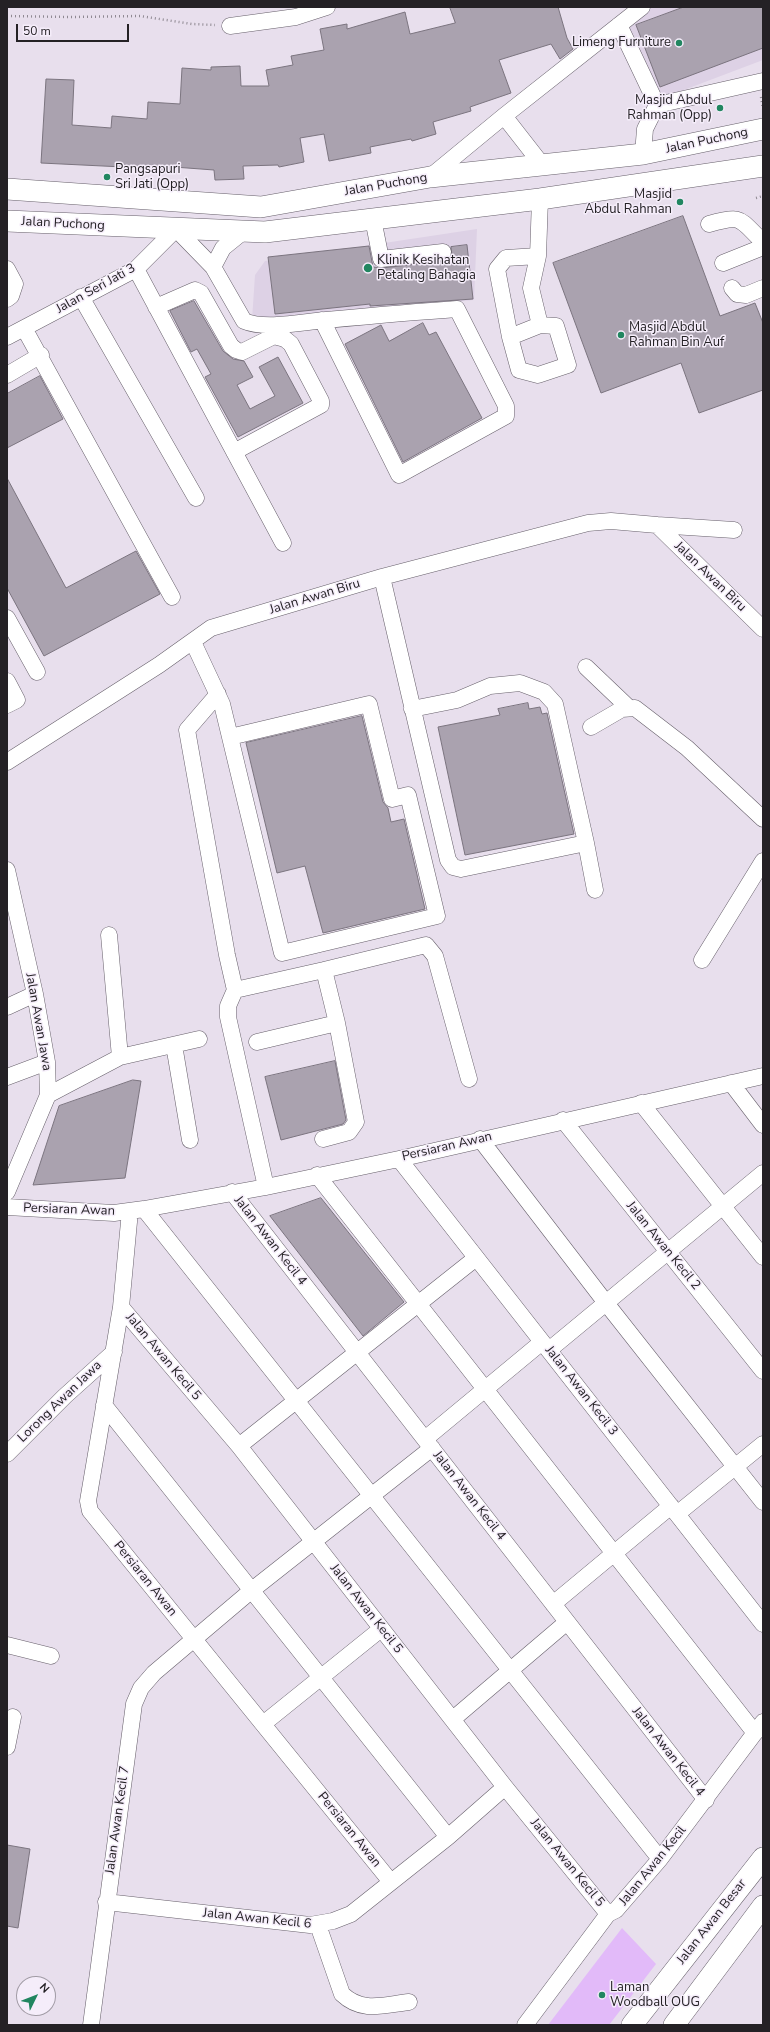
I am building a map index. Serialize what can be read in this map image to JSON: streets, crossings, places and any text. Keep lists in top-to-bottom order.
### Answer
{
  "streets": {
    "main road": ["Jalan Puchong", "Jalan Awan Besar"],
    "street": [
      "Jalan Seri Jati 3",
      "Jalan Awan Biru",
      "Jalan Awan Jawa",
      "Persiaran Awan",
      "Jalan Awan Kecil 4",
      "Jalan Awan Kecil 2",
      "Jalan Awan Kecil 5",
      "Jalan Awan Kecil 3",
      "Lorong Awan Jawa",
      "Jalan Awan Kecil 7",
      "Jalan Awan Kecil",
      "Jalan Awan Kecil 6"
    ]
  },
  "crossings": [
    ["Jalan Puchong", "Jalan Seri Jati 3"],
    ["Persiaran Awan", "Jalan Awan Kecil 4"],
    ["Persiaran Awan", "Jalan Awan Kecil 2"],
    ["Persiaran Awan", "Jalan Awan Kecil 5"],
    ["Persiaran Awan", "Jalan Awan Kecil 3"],
    ["Persiaran Awan", "Lorong Awan Jawa"],
    ["Persiaran Awan", "Jalan Awan Kecil 7"],
    ["Persiaran Awan", "Jalan Awan Kecil 6"],
    ["Jalan Awan Kecil 4", "Jalan Awan Kecil 7"],
    ["Jalan Awan Kecil 4", "Jalan Awan Kecil"],
    ["Jalan Awan Kecil 2", "Jalan Awan Kecil 7"],
    ["Jalan Awan Kecil 5", "Jalan Awan Kecil 7"],
    ["Jalan Awan Kecil 5", "Jalan Awan Kecil"],
    ["Jalan Awan Kecil 5", "Jalan Awan Kecil 6"],
    ["Jalan Awan Kecil 3", "Jalan Awan Kecil 7"],
    ["Jalan Awan Kecil 7", "Jalan Awan Kecil 6"]
  ],
  "places": [
    "Limeng Furniture",
    "Masjid Abdul Rahman (Opp)",
    "Pangsapuri Sri Jati (Opp)",
    "Masjid Abdul Rahman",
    "Klinik Kesihatan Petaling Bahagia",
    "Masjid Abdul Rahman Bin Auf",
    "Laman Woodball OUG"
  ],
  "scale_bar": "50 m",
  "north": "top right"
}
